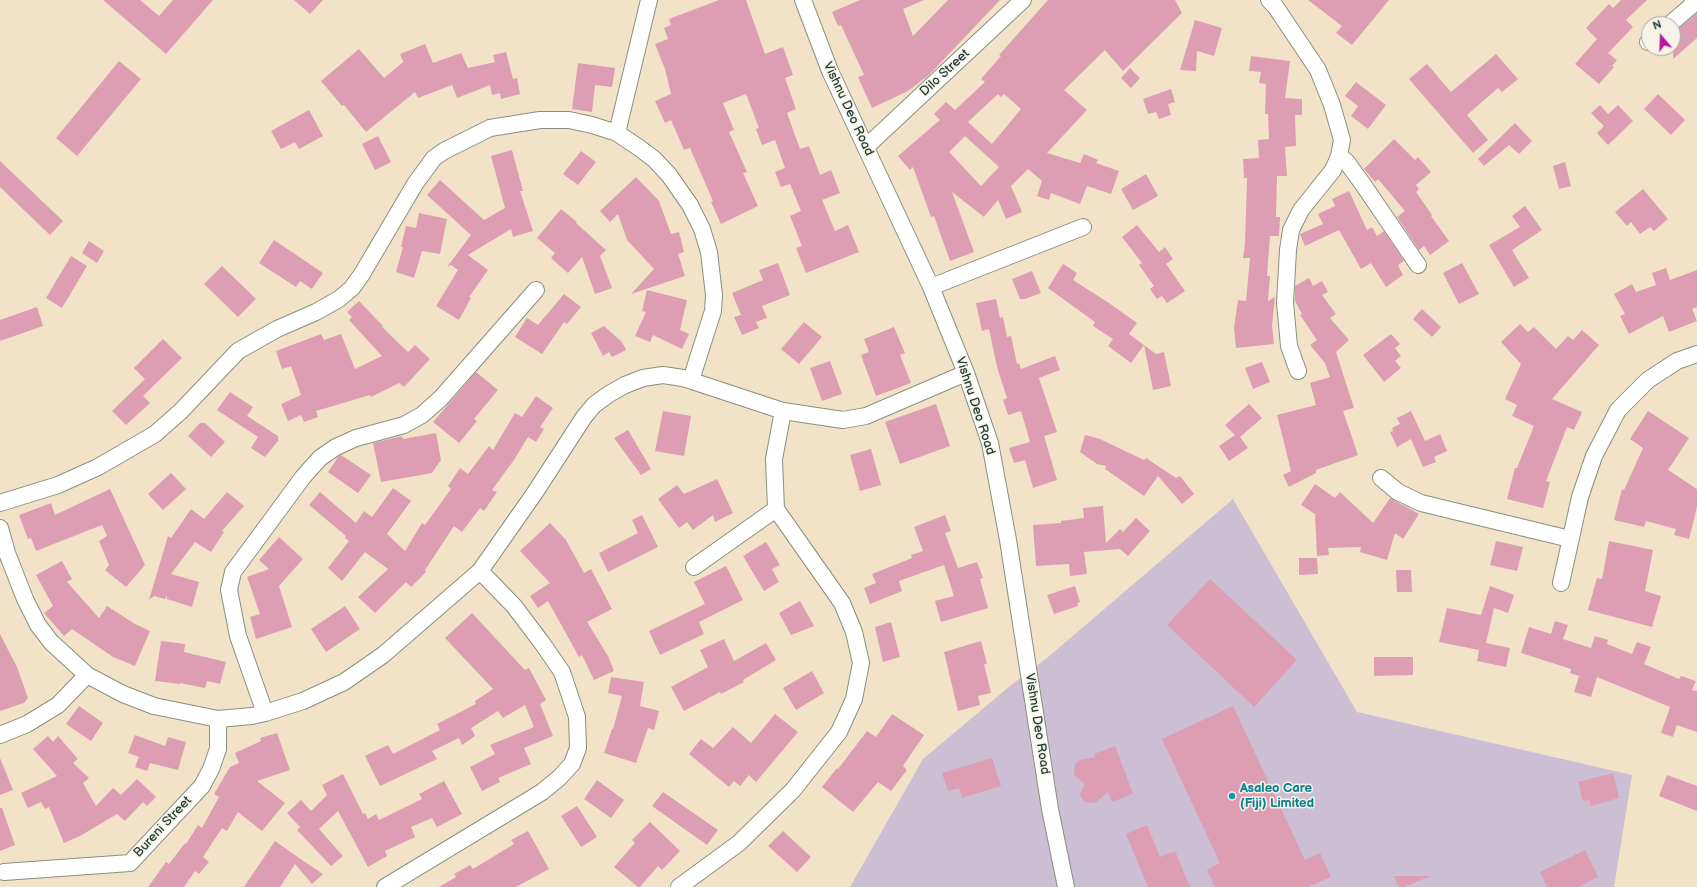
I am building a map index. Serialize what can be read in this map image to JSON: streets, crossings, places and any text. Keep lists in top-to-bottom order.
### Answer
{
  "streets": {
    "street": ["Dilo Street", "Vishnu Deo Road", "Bureni Street"]
  },
  "crossings": [
    ["Dilo Street", "Vishnu Deo Road"]
  ],
  "places": ["Asaleo Care (Fiji) Limited"],
  "north": "top"
}
